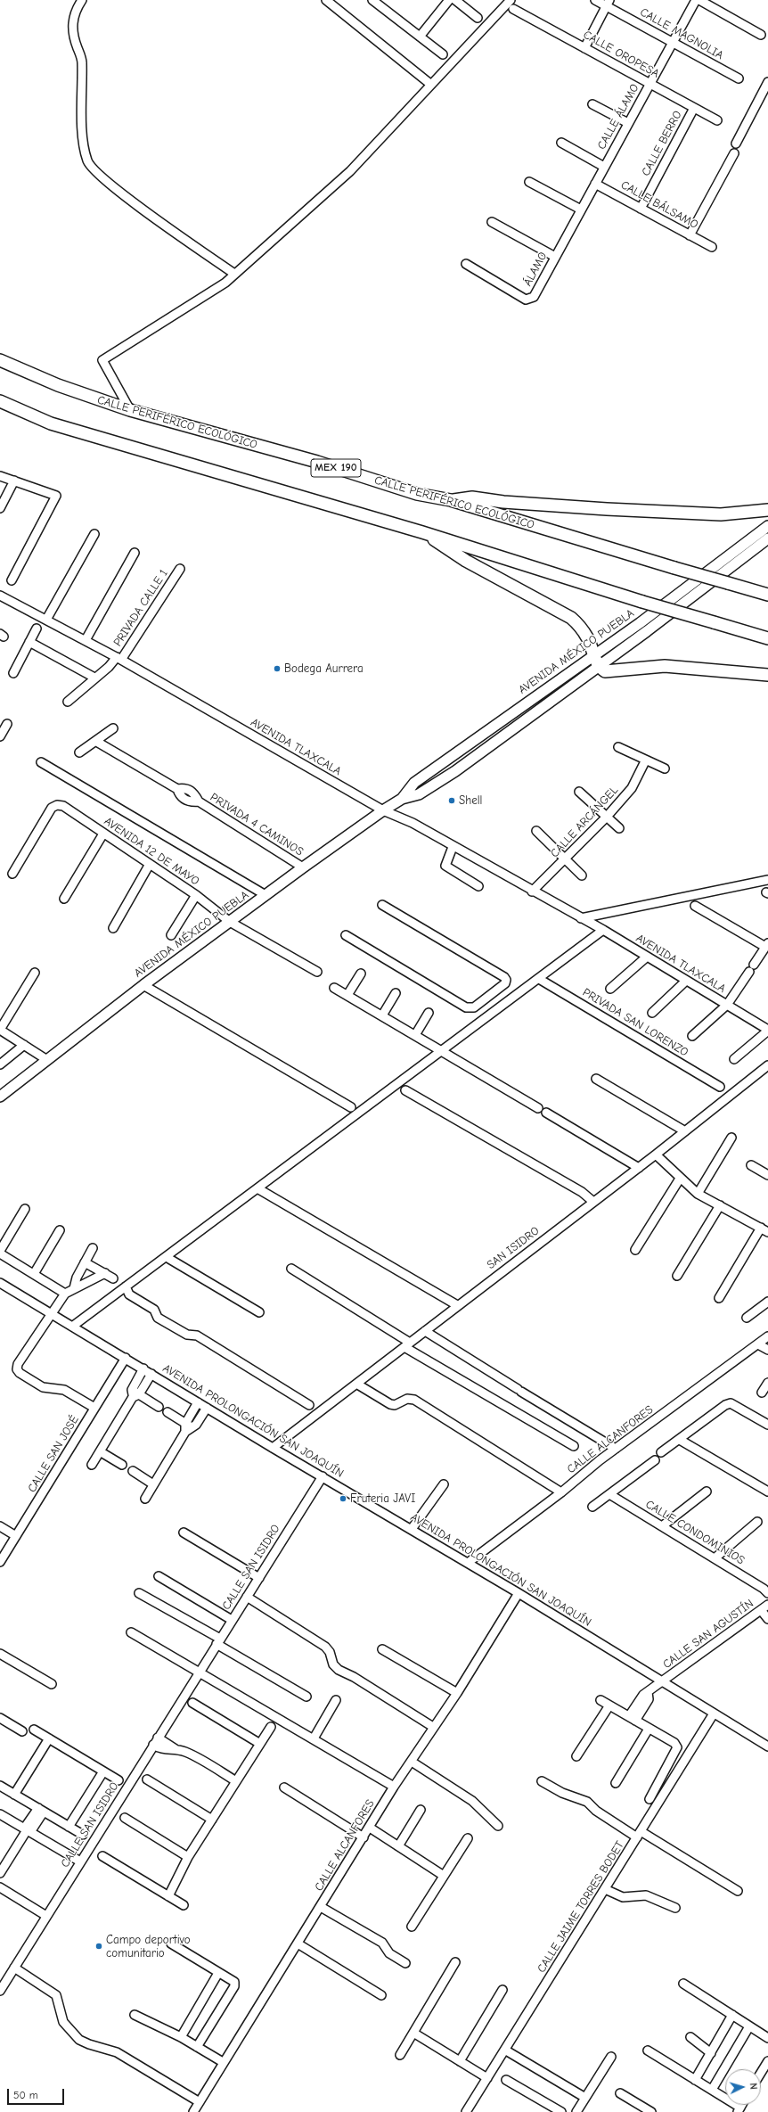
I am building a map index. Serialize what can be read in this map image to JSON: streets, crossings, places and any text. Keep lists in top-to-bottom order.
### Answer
{
  "streets": {
    "highway": ["CALLE PERIFÉRICO ECOLÓGICO", "MEX 190"],
    "main road": ["AVENIDA MÉXICO PUEBLA"],
    "street": [
      "CALLE MAGNOLIA",
      "CALLE OROPESA",
      "CALLE ÁLAMO",
      "CALLE BERRO",
      "CALLE BÁLSAMO",
      "ÁLAMO",
      "PRIVADA CALLE 1",
      "AVENIDA TLAXCALA",
      "CALLE ARCÁNGEL",
      "PRIVADA 4 CAMINOS",
      "AVENIDA 12 DE MAYO",
      "PRIVADA SAN LORENZO",
      "SAN ISIDRO",
      "AVENIDA PROLONGACIÓN SAN JOAQUÍN",
      "CALLE ALCANFORES",
      "CALLE SAN JOSÉ",
      "CALLE CONDOMINIOS",
      "CALLE SAN ISIDRO",
      "CALLE SAN AGUSTÍN",
      "CALLE JAIME TORRES BODET"
    ]
  },
  "crossings": [
    ["CALLE MAGNOLIA", "CALLE ÁLAMO"],
    ["CALLE OROPESA", "CALLE ÁLAMO"],
    ["CALLE OROPESA", "CALLE BERRO"],
    ["CALLE ÁLAMO", "CALLE BÁLSAMO"],
    ["CALLE ÁLAMO", "ÁLAMO"],
    ["CALLE BERRO", "CALLE BÁLSAMO"],
    ["CALLE BÁLSAMO", "ÁLAMO"],
    ["PRIVADA CALLE 1", "AVENIDA TLAXCALA"],
    ["AVENIDA MÉXICO PUEBLA", "AVENIDA TLAXCALA"],
    ["AVENIDA MÉXICO PUEBLA", "PRIVADA 4 CAMINOS"],
    ["AVENIDA MÉXICO PUEBLA", "AVENIDA 12 DE MAYO"],
    ["AVENIDA TLAXCALA", "CALLE ARCÁNGEL"],
    ["SAN ISIDRO", "AVENIDA PROLONGACIÓN SAN JOAQUÍN"],
    ["AVENIDA PROLONGACIÓN SAN JOAQUÍN", "CALLE ALCANFORES"],
    ["AVENIDA PROLONGACIÓN SAN JOAQUÍN", "CALLE SAN JOSÉ"],
    ["AVENIDA PROLONGACIÓN SAN JOAQUÍN", "CALLE SAN ISIDRO"],
    ["AVENIDA PROLONGACIÓN SAN JOAQUÍN", "CALLE SAN AGUSTÍN"],
    ["AVENIDA PROLONGACIÓN SAN JOAQUÍN", "CALLE JAIME TORRES BODET"]
  ],
  "places": [
    "Bodega Aurrera",
    "Shell",
    "Fruteria JAVI",
    "Campo deportivo comunitario"
  ],
  "scale_bar": "50 m",
  "north": "right"
}
